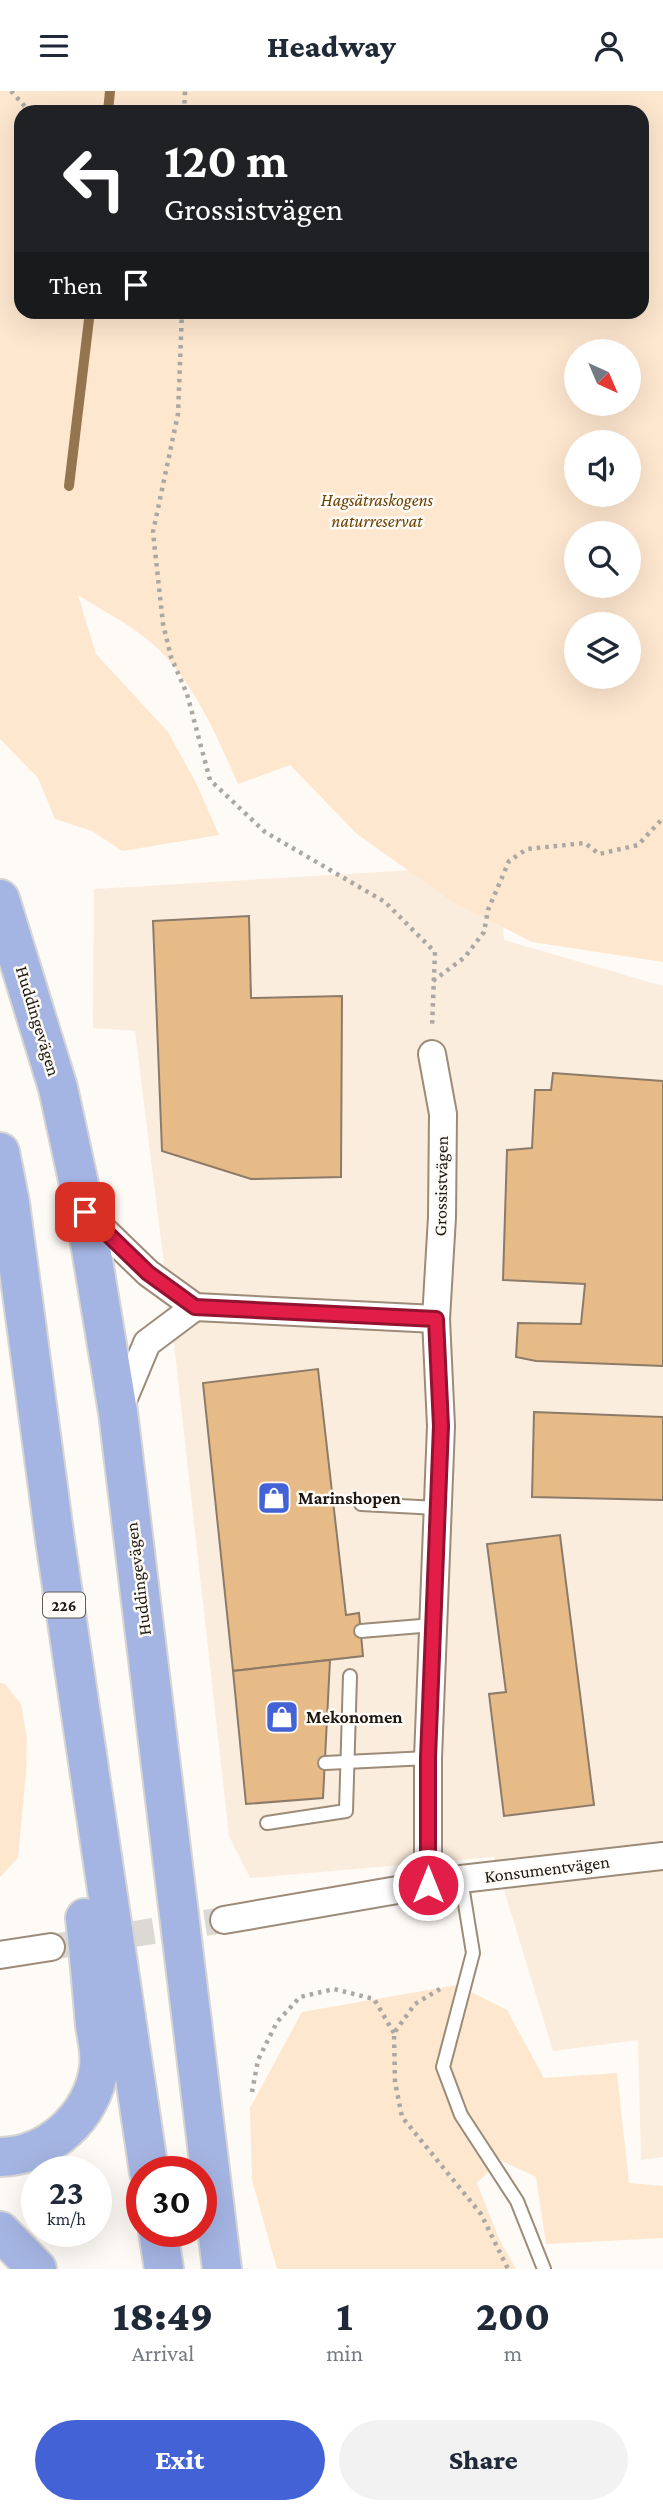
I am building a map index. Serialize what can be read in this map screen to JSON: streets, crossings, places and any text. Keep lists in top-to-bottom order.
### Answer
{
  "streets": {
    "main road": ["Huddingevägen", "226"],
    "street": ["Grossistvägen", "Konsumentvägen"]
  },
  "crossings": [
    ["Grossistvägen", "Konsumentvägen"]
  ],
  "parks": ["Hagsätraskogens naturreservat"],
  "places": {
    "shop": ["Marinshopen", "Mekonomen"]
  },
  "north": "bottom right",
  "page": {
    "header": "Headway",
    "turn": ["120 m", "Grossistvägen"],
    "then": "Then",
    "speed": "23 km/h",
    "limit": "30",
    "eta": [
      "18:49",
      "Arrival",
      "1",
      "min",
      "200",
      "m"
    ],
    "buttons": ["Exit", "Share"]
  }
}
